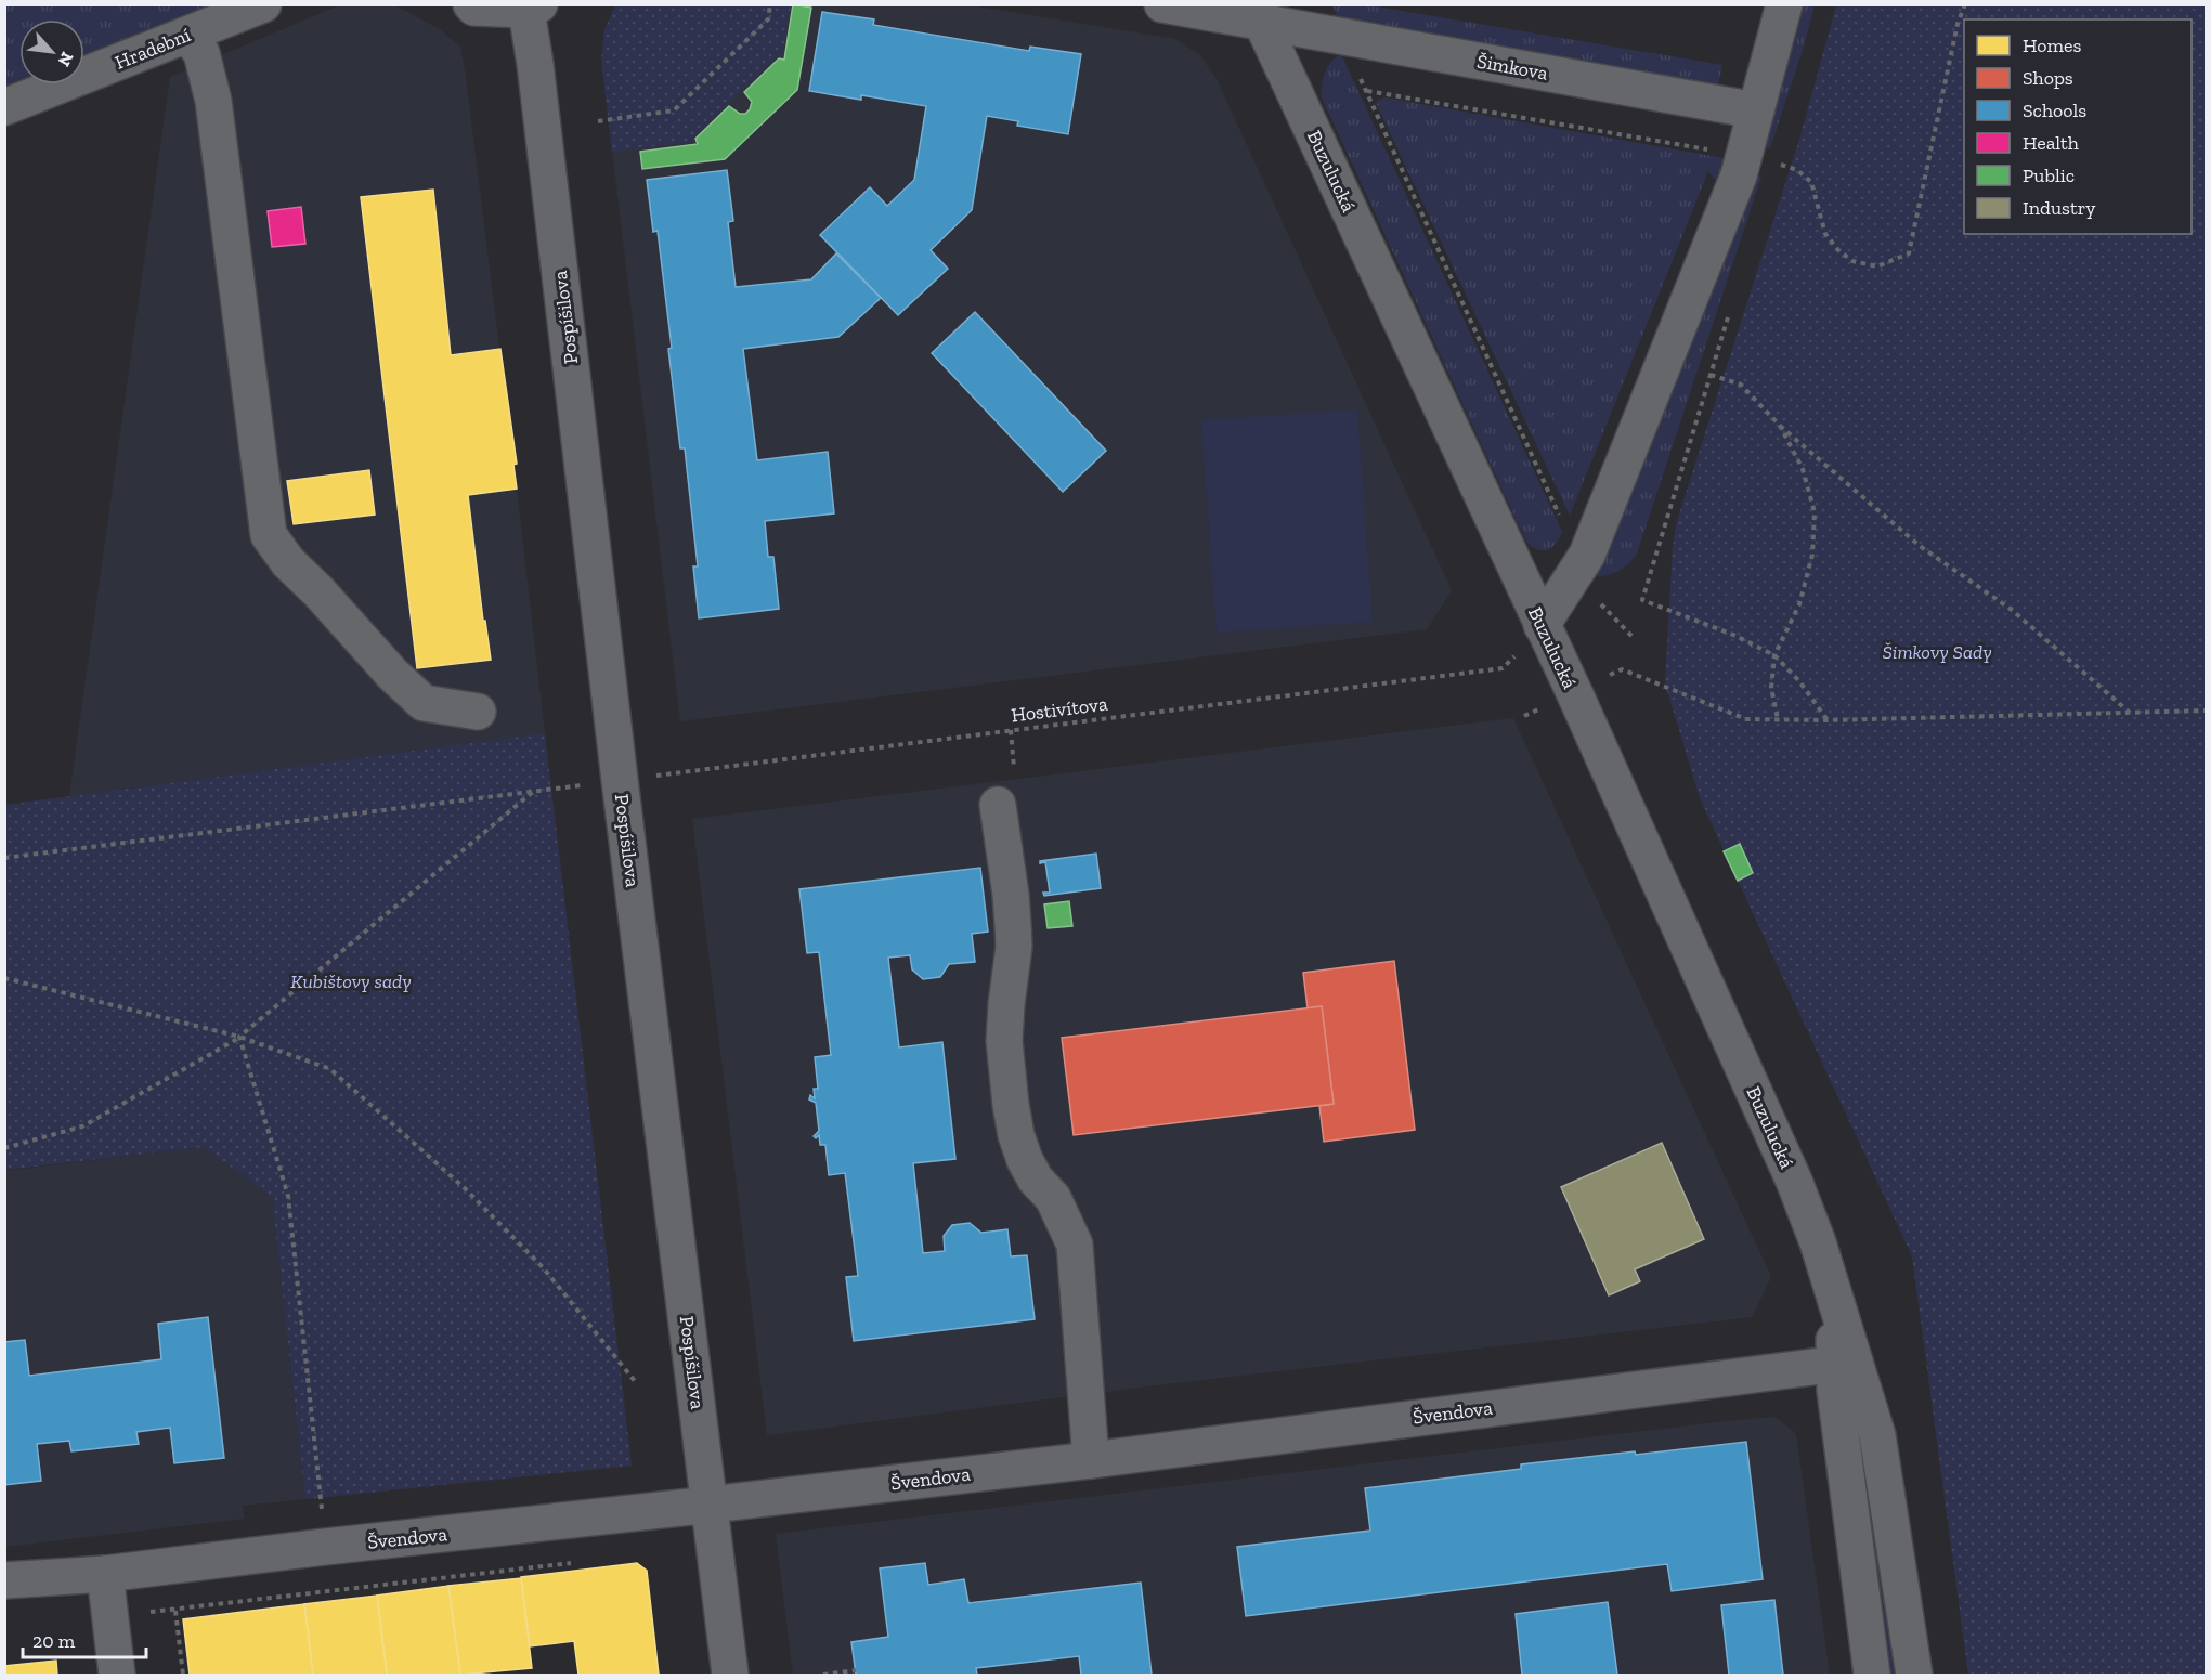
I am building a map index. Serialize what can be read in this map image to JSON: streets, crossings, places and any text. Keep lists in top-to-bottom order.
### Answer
{
  "streets": {
    "street": [
      "Hradební",
      "Šimkova",
      "Buzulucká",
      "Pospíšilova",
      "Švendova"
    ],
    "path": ["Hostivítova"]
  },
  "crossings": [
    ["Šimkova", "Buzulucká"],
    ["Buzulucká", "Švendova"],
    ["Pospíšilova", "Hostivítova"],
    ["Pospíšilova", "Švendova"]
  ],
  "parks": ["Šimkovy Sady", "Kubištovy sady"],
  "legend": [
    "Homes",
    "Shops",
    "Schools",
    "Health",
    "Public",
    "Industry"
  ],
  "scale_bar": "20 m",
  "north": "bottom right"
}
